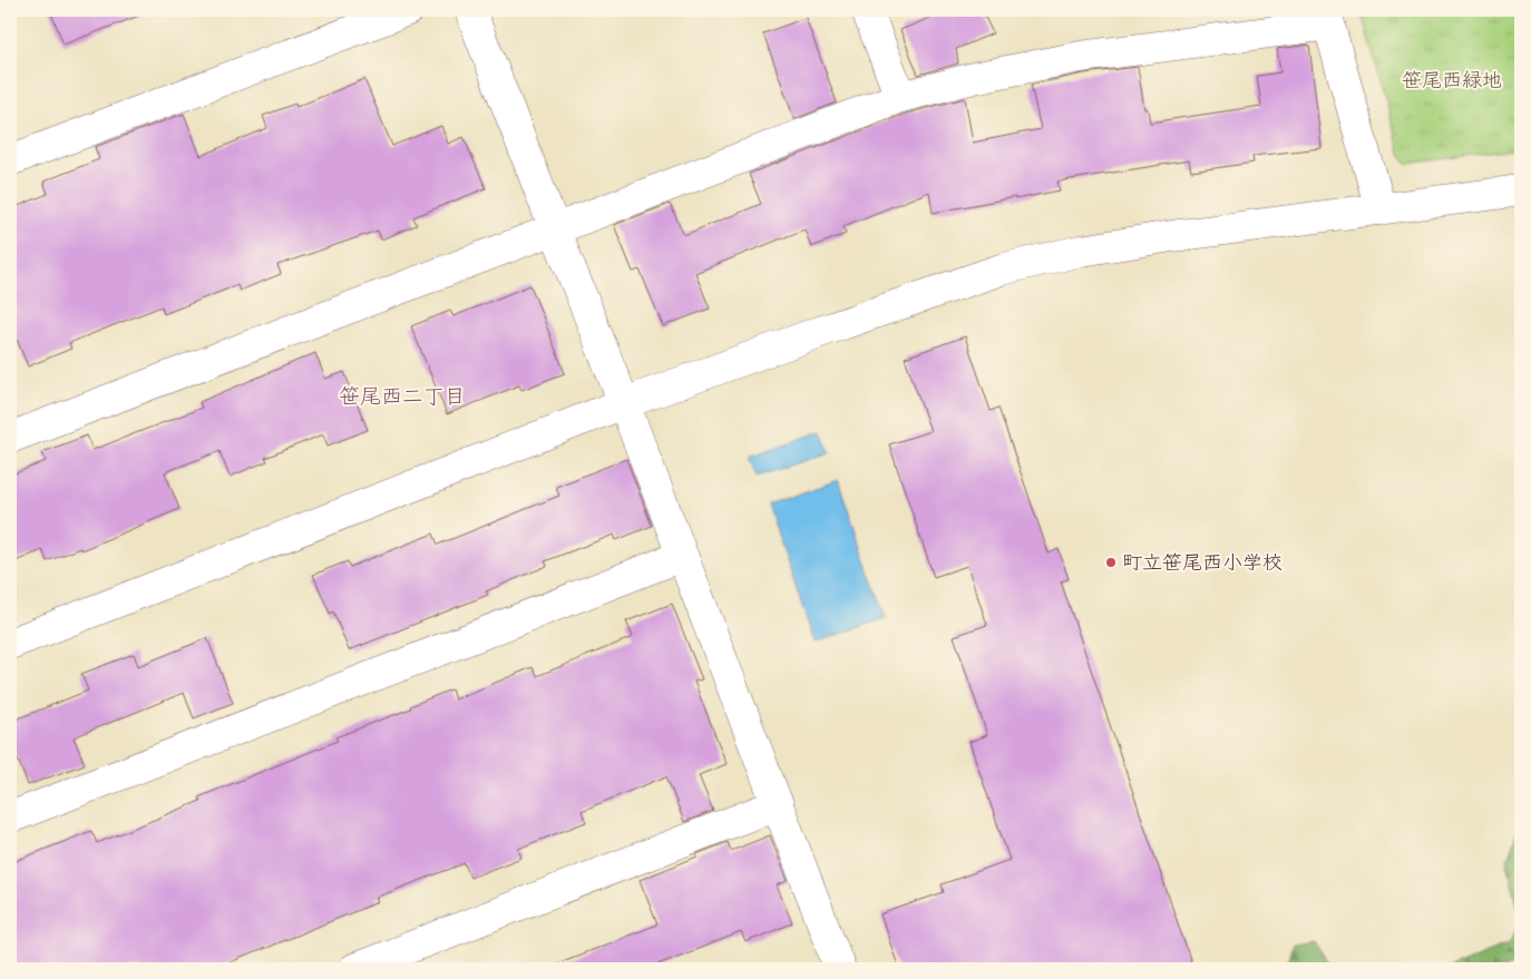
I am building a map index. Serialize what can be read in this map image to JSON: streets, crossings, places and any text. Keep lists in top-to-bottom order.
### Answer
{
  "districts": ["笹尾西二丁目"],
  "parks": ["笹尾西緑地"],
  "places": ["町立笹尾西小学校"]
}
